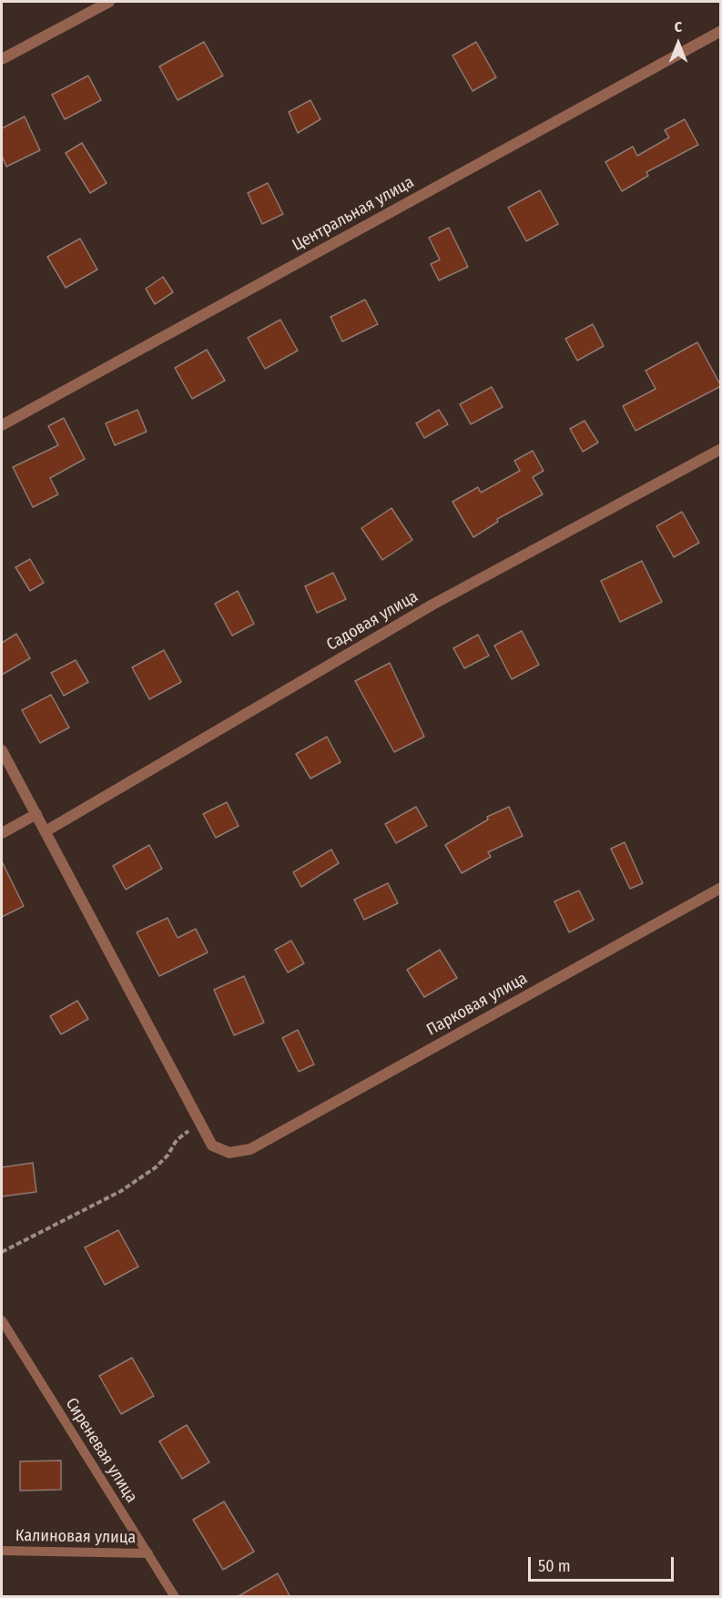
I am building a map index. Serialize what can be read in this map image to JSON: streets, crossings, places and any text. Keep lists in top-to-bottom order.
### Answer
{
  "streets": {
    "street": ["Центральная улица", "Садовая улица", "Парковая улица"],
    "lane": ["Сиреневая улица", "Калиновая улица"]
  },
  "crossings": [
    ["Сиреневая улица", "Калиновая улица"]
  ],
  "scale_bar": "50 m",
  "north": "top"
}
